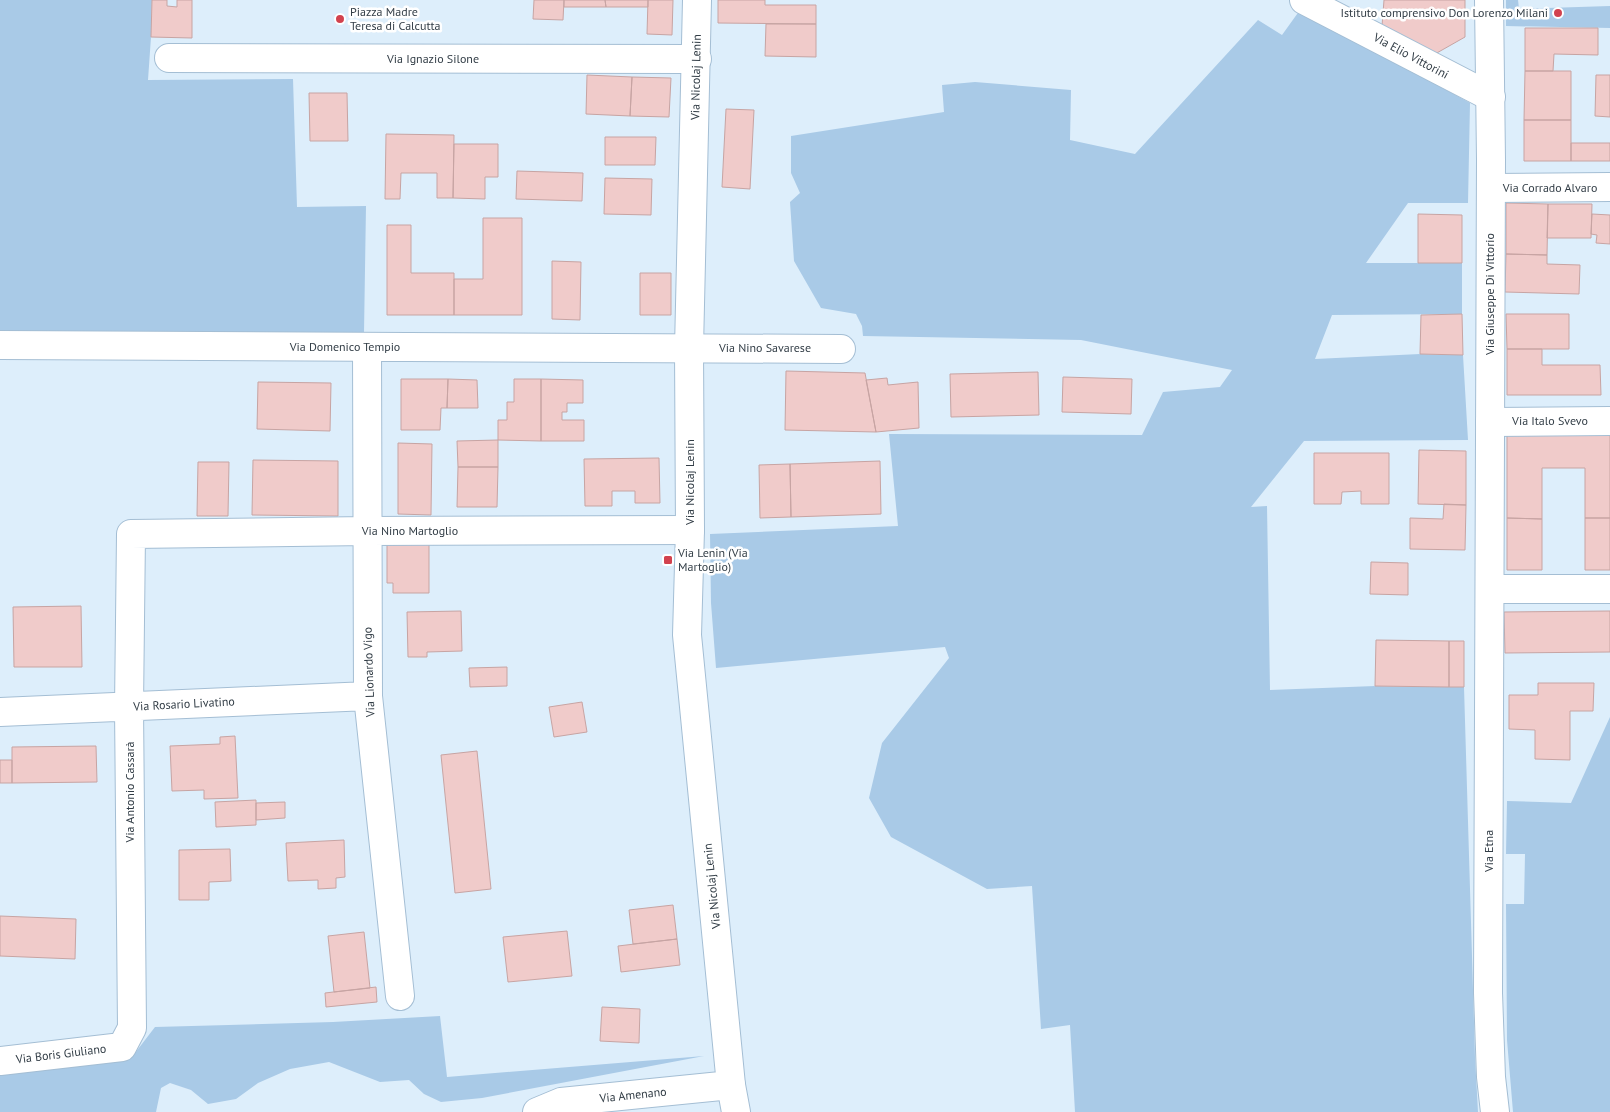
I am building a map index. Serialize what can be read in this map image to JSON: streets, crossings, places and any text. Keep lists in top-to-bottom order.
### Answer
{
  "streets": {
    "street": [
      "Via Elio Vittorini",
      "Via Ignazio Silone",
      "Via Nicolaj Lenin",
      "Via Corrado Alvaro",
      "Via Giuseppe Di Vittorio",
      "Via Domenico Tempio",
      "Via Nino Savarese",
      "Via Italo Svevo",
      "Via Nino Martoglio",
      "Via Lionardo Vigo",
      "Via Rosario Livatino",
      "Via Antonio Cassarà",
      "Via Etna",
      "Via Boris Giuliano",
      "Via Amenano"
    ]
  },
  "crossings": [
    ["Via Elio Vittorini", "Via Giuseppe Di Vittorio"],
    ["Via Ignazio Silone", "Via Nicolaj Lenin"],
    ["Via Nicolaj Lenin", "Via Domenico Tempio"],
    ["Via Nicolaj Lenin", "Via Nino Savarese"],
    ["Via Nicolaj Lenin", "Via Nino Martoglio"],
    ["Via Nicolaj Lenin", "Via Amenano"],
    ["Via Corrado Alvaro", "Via Giuseppe Di Vittorio"],
    ["Via Giuseppe Di Vittorio", "Via Italo Svevo"],
    ["Via Giuseppe Di Vittorio", "Via Etna"],
    ["Via Domenico Tempio", "Via Nino Savarese"],
    ["Via Domenico Tempio", "Via Lionardo Vigo"],
    ["Via Nino Martoglio", "Via Lionardo Vigo"],
    ["Via Nino Martoglio", "Via Antonio Cassarà"],
    ["Via Lionardo Vigo", "Via Rosario Livatino"],
    ["Via Rosario Livatino", "Via Antonio Cassarà"],
    ["Via Antonio Cassarà", "Via Boris Giuliano"]
  ],
  "places": {
    "other": ["Istituto comprensivo Don Lorenzo Milani", "Piazza Madre Teresa di Calcutta"],
    "transit": ["Via Lenin (Via Martoglio)"]
  }
}
